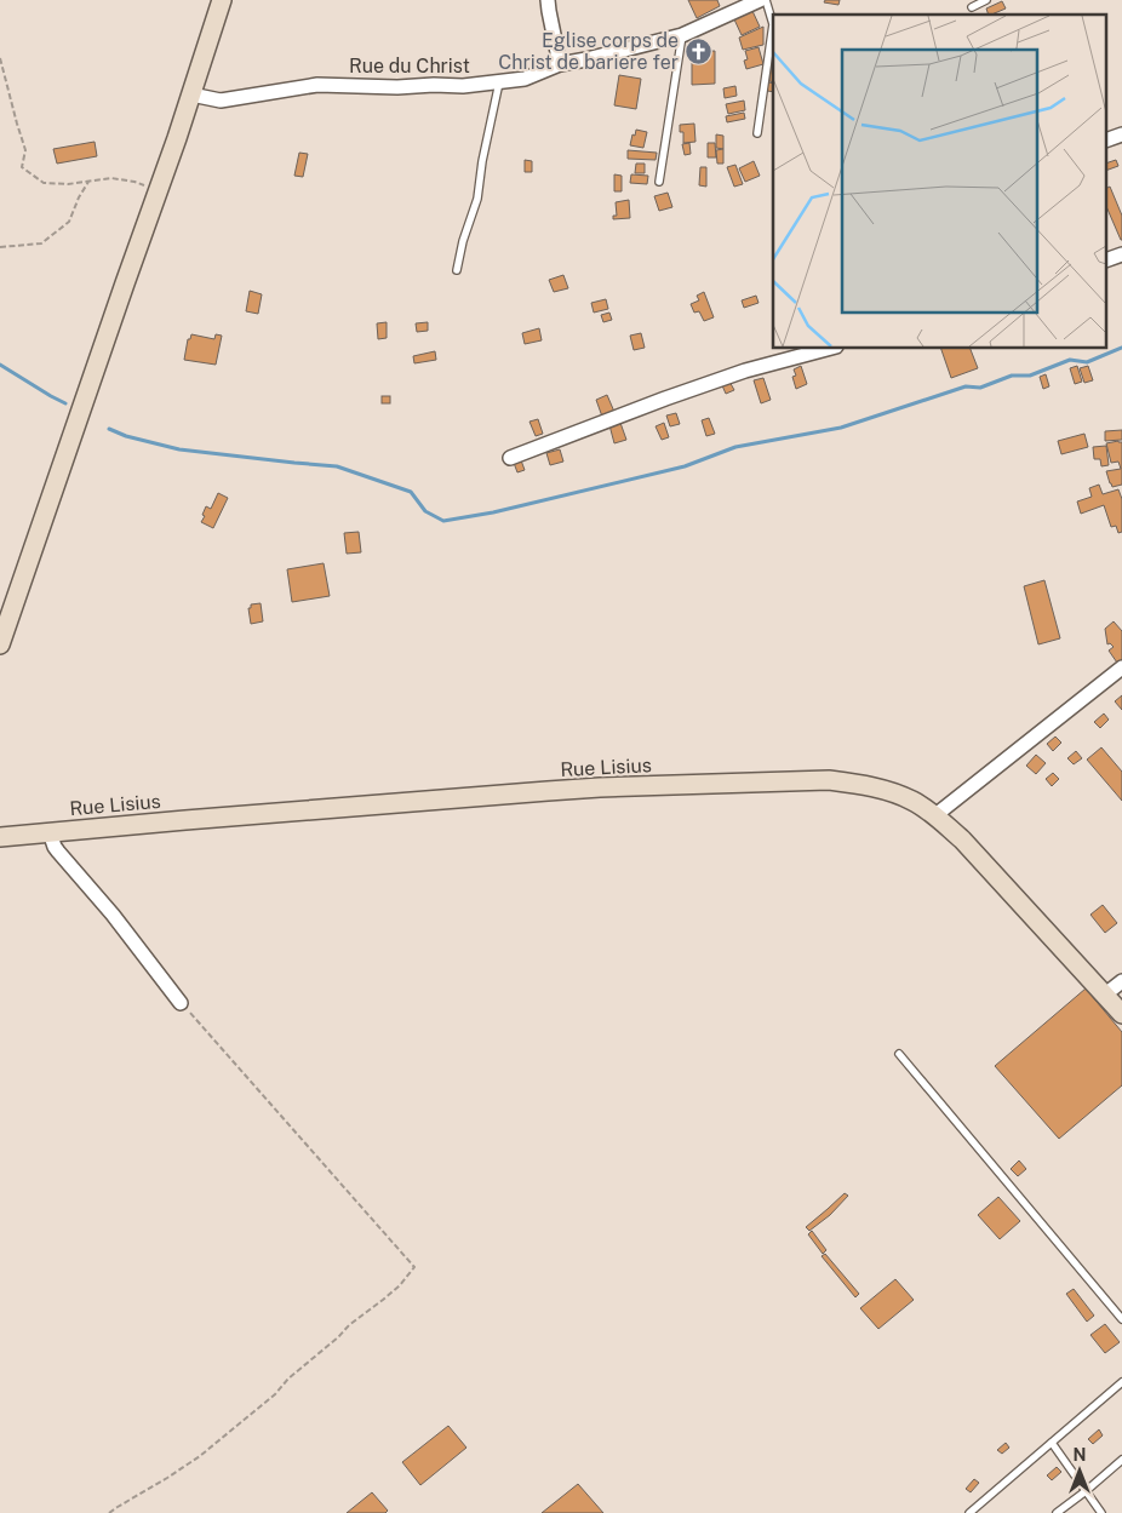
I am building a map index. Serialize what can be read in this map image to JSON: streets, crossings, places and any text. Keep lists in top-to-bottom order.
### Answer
{
  "streets": {
    "street": ["Rue du Christ", "Rue Lisius"]
  },
  "places": {
    "church": ["Eglise corps de Christ de bariere fer"]
  },
  "north": "top"
}
